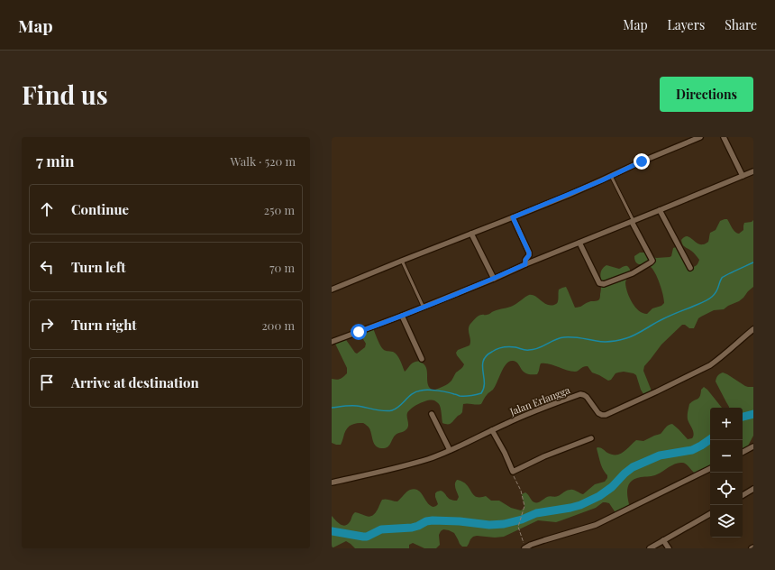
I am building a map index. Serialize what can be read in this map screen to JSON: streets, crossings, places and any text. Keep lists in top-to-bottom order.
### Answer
{
  "streets": {
    "street": ["Jalan Erlangga"]
  },
  "page": {
    "header": "Map",
    "nav": ["Map", "Layers", "Share"],
    "buttons": "Directions",
    "title": "Find us",
    "heading": ["7 min", "Walk · 520 m"],
    "list": [
      ["Continue", "250 m"],
      ["Turn left", "70 m"],
      ["Turn right", "200 m"],
      "Arrive at destination"
    ],
    "map_buttons": ["+", "−"]
  }
}
